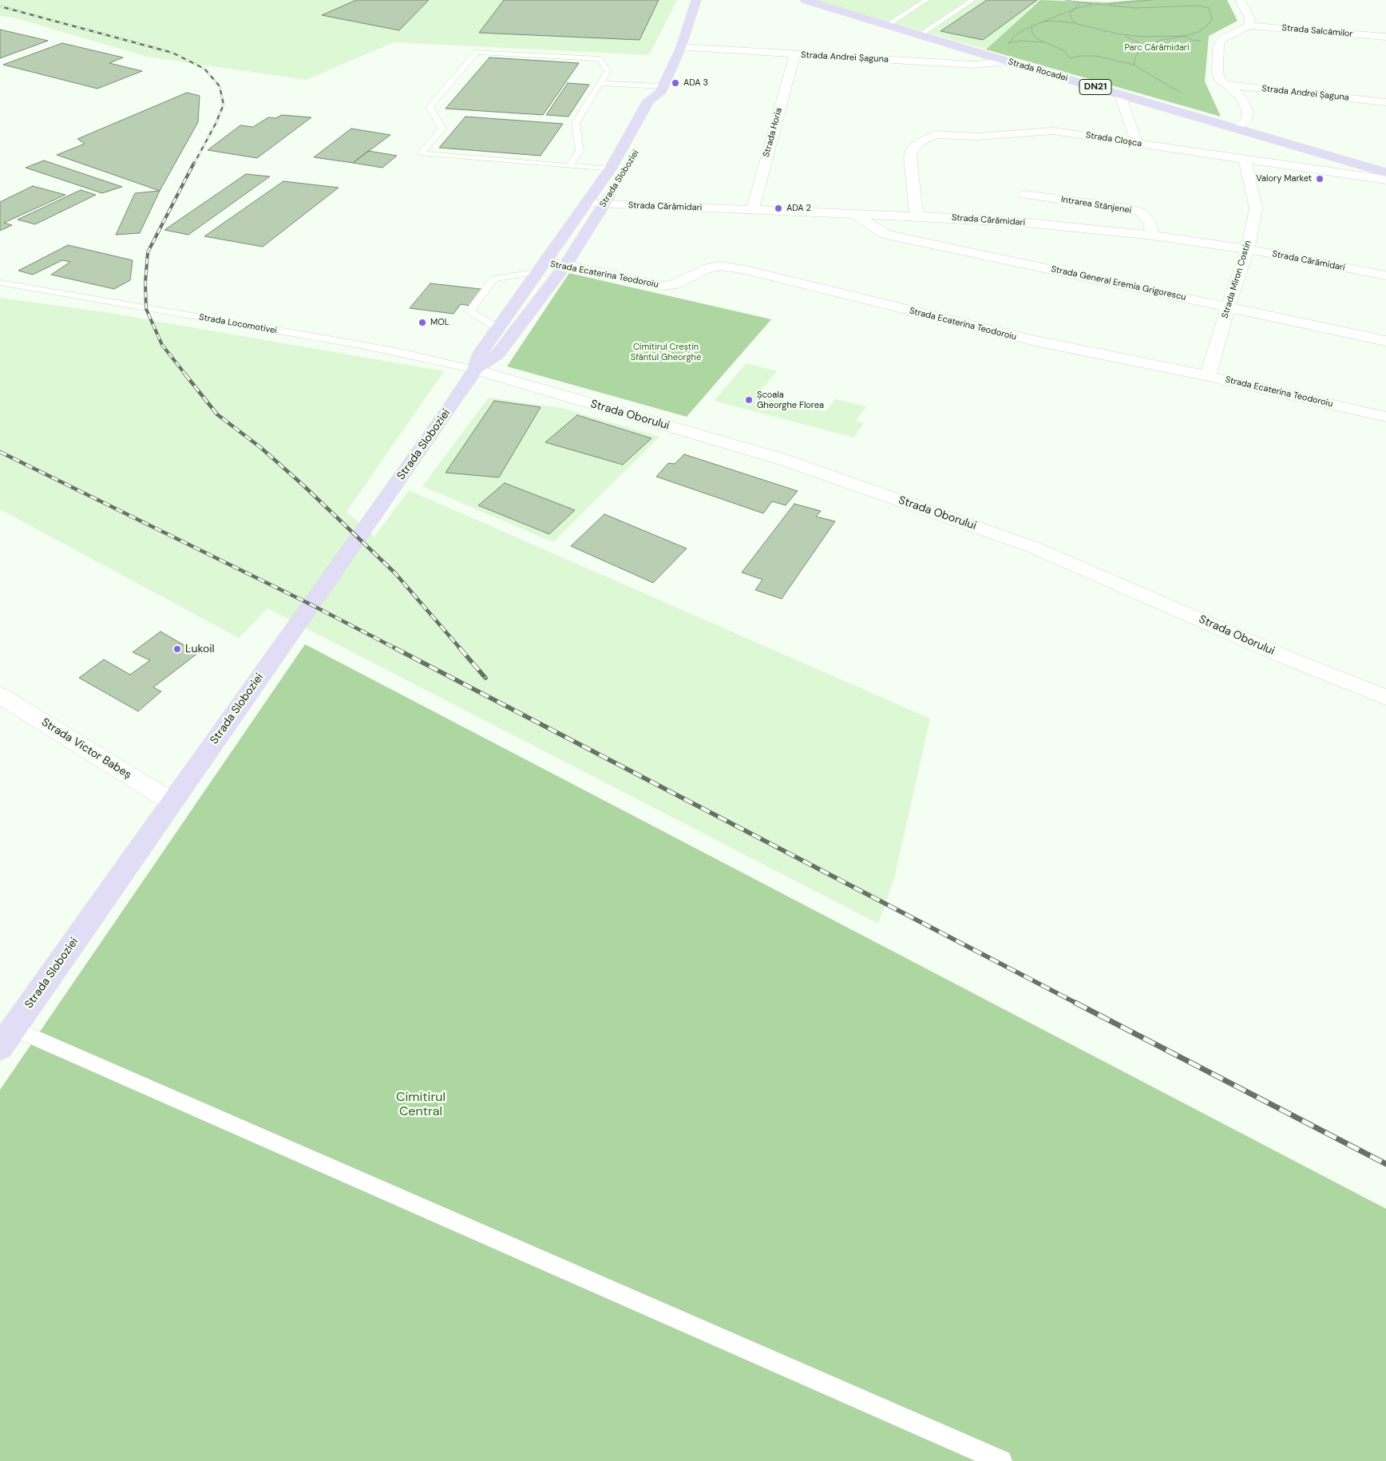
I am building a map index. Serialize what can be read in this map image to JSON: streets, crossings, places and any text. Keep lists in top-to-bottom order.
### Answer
{
  "streets": {
    "main road": ["Strada Rocadei", "DN21", "Strada Sloboziei"],
    "street": [
      "Strada Salcâmilor",
      "Strada Andrei Șaguna",
      "Strada Horia",
      "Strada Cloșca",
      "Intrarea Stânjenei",
      "Strada Cărămidari",
      "Strada Ecaterina Teodoroiu",
      "Strada Miron Costin",
      "Strada General Eremia Grigorescu",
      "Strada Oborului",
      "Strada Victor Babeș"
    ],
    "lane": ["Strada Locomotivei"]
  },
  "crossings": [
    ["Strada Andrei Șaguna", "Strada Rocadei"],
    ["Strada Andrei Șaguna", "Strada Horia"],
    ["Strada Andrei Șaguna", "Strada Sloboziei"],
    ["Strada Horia", "Strada Cărămidari"],
    ["Strada Cloșca", "Strada Cărămidari"],
    ["Strada Cloșca", "Strada Miron Costin"],
    ["Strada Sloboziei", "Strada Cărămidari"],
    ["Strada Sloboziei", "Strada Ecaterina Teodoroiu"],
    ["Strada Sloboziei", "Strada Locomotivei"],
    ["Strada Sloboziei", "Strada Oborului"],
    ["Strada Sloboziei", "Strada Victor Babeș"],
    ["Intrarea Stânjenei", "Strada Cărămidari"],
    ["Strada Cărămidari", "Strada Miron Costin"],
    ["Strada Cărămidari", "Strada General Eremia Grigorescu"],
    ["Strada Ecaterina Teodoroiu", "Strada Miron Costin"],
    ["Strada Miron Costin", "Strada General Eremia Grigorescu"],
    ["Strada Locomotivei", "Strada Oborului"]
  ],
  "parks": ["Parc Cărămidari", "Cimitirul Creștin Sfântul Gheorghe", "Cimitirul Central"],
  "places": [
    "ADA 3",
    "Valory Market",
    "ADA 2",
    "MOL",
    "Școala Gheorghe Florea",
    "Lukoil"
  ]
}
